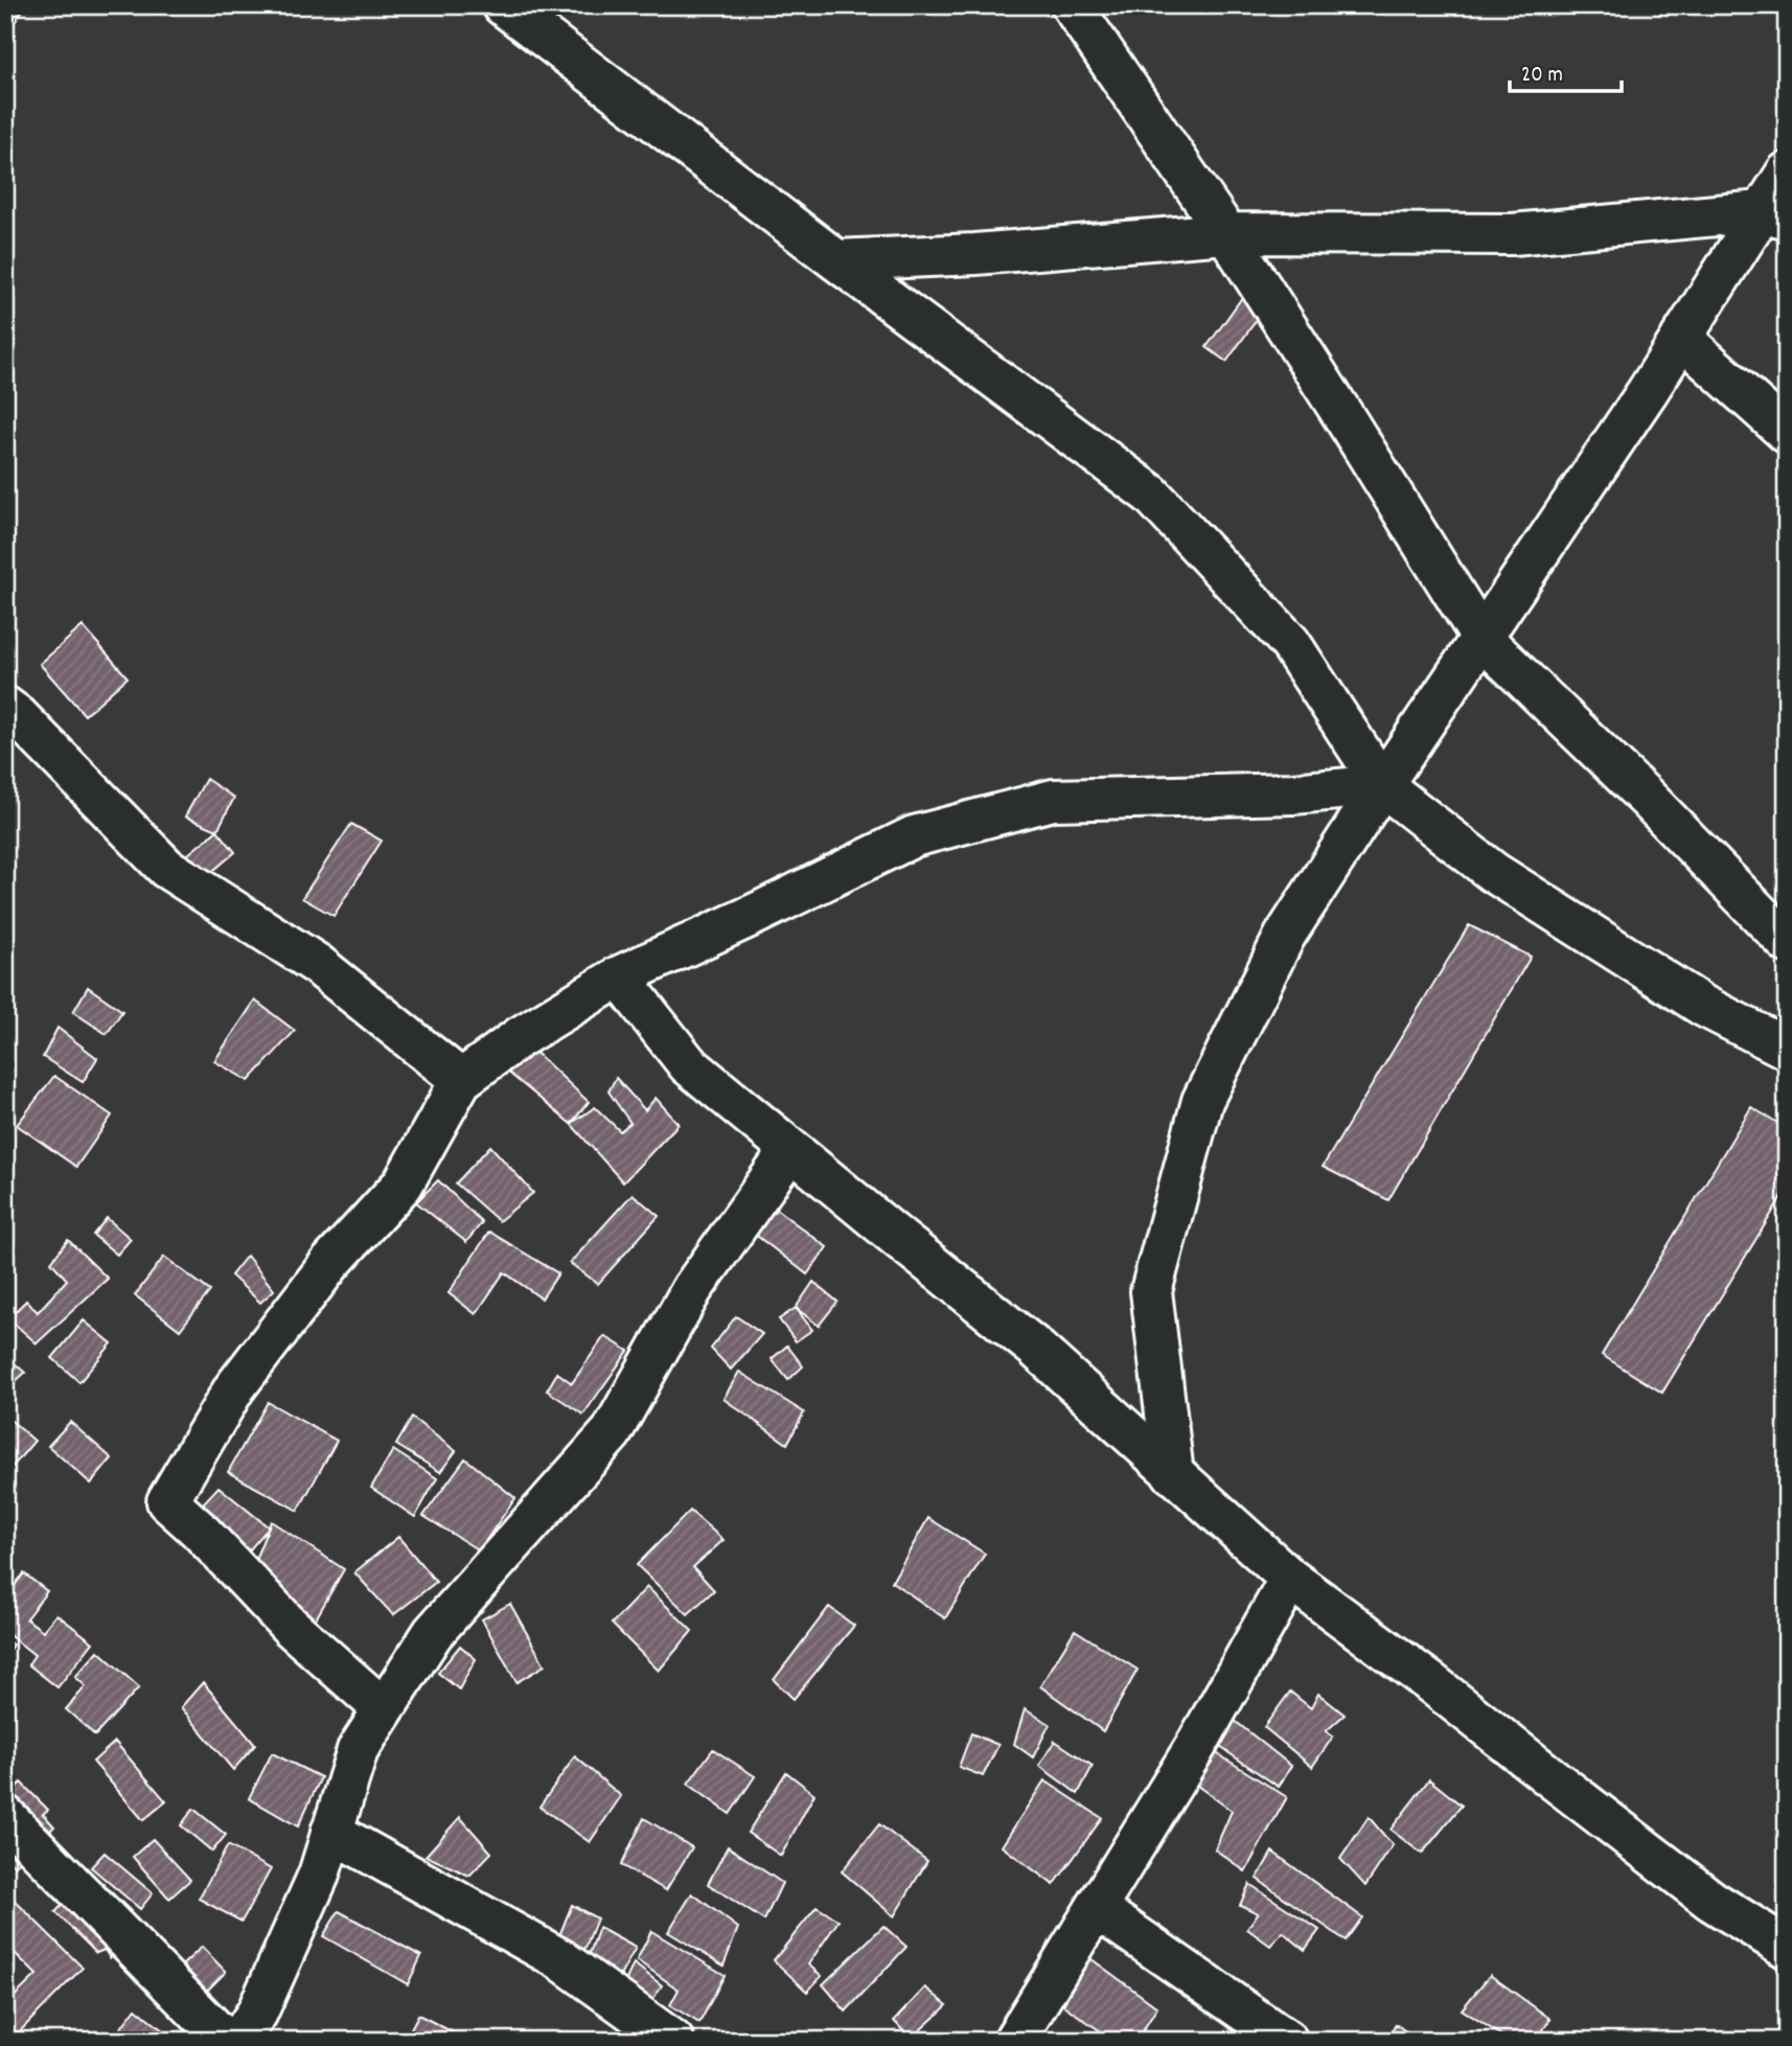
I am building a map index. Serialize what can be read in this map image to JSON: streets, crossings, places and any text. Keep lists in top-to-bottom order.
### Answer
{
  "scale_bar": "20 m"
}
